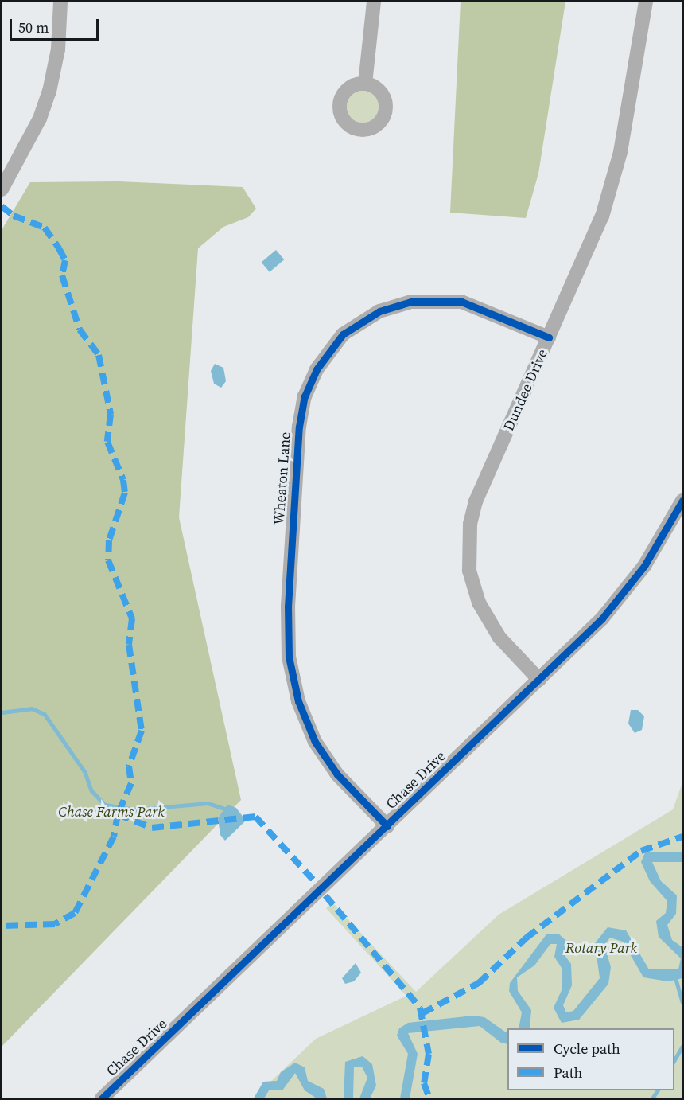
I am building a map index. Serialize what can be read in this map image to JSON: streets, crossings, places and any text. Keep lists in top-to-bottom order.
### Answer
{
  "streets": {
    "street": ["Dundee Drive", "Wheaton Lane", "Chase Drive"]
  },
  "crossings": [
    ["Dundee Drive", "Wheaton Lane"],
    ["Dundee Drive", "Chase Drive"],
    ["Wheaton Lane", "Chase Drive"]
  ],
  "parks": ["Chase Farms Park", "Rotary Park"],
  "legend": ["Cycle path", "Path"],
  "scale_bar": "50 m"
}
